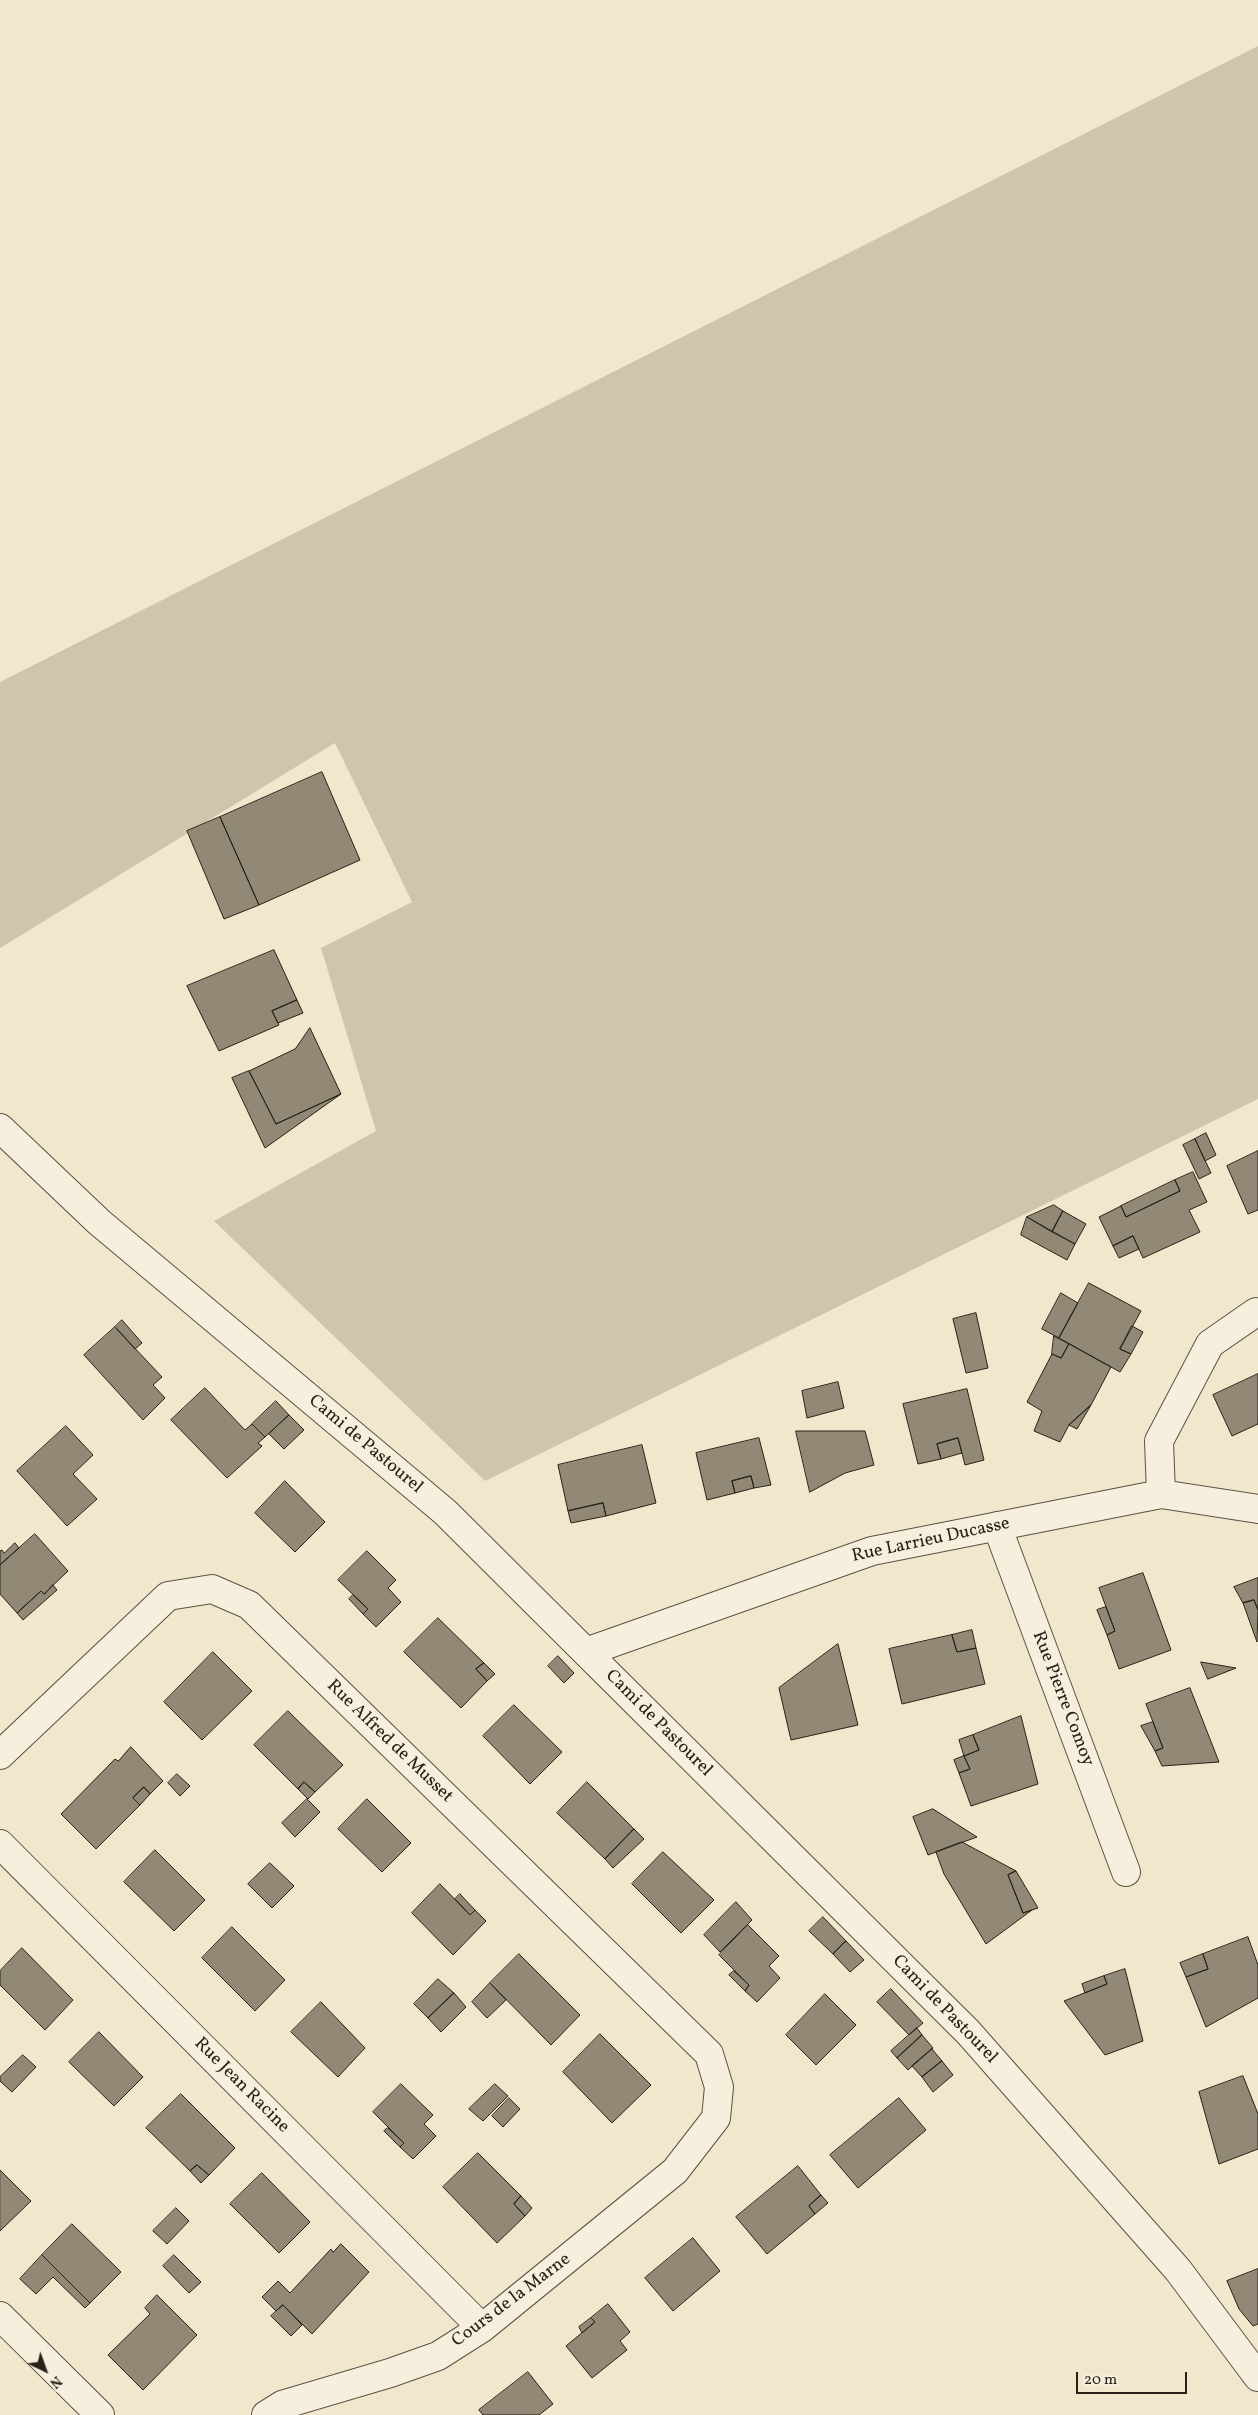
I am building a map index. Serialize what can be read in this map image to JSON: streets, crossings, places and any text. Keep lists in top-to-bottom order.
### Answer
{
  "streets": {
    "street": [
      "Cami de Pastourel",
      "Rue Larrieu Ducasse",
      "Rue Pierre Comoy",
      "Rue Alfred de Musset",
      "Rue Jean Racine",
      "Cours de la Marne"
    ]
  },
  "crossings": [
    ["Cami de Pastourel", "Rue Larrieu Ducasse"],
    ["Rue Larrieu Ducasse", "Rue Pierre Comoy"],
    ["Rue Alfred de Musset", "Cours de la Marne"],
    ["Rue Jean Racine", "Cours de la Marne"]
  ],
  "scale_bar": "20 m",
  "north": "bottom right"
}
